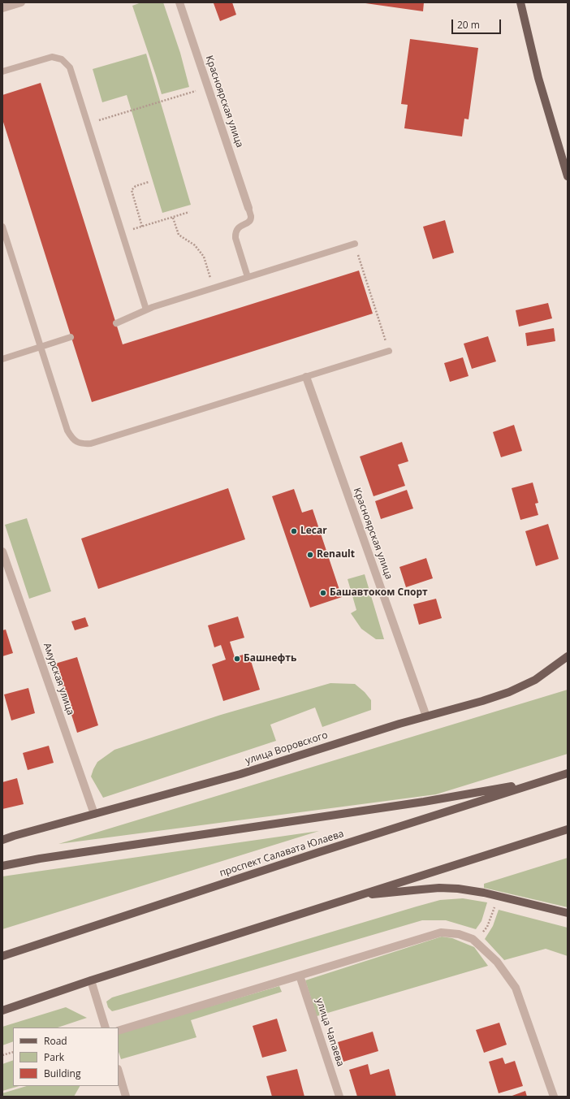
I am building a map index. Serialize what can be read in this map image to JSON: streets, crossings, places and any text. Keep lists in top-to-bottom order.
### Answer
{
  "streets": {
    "main road": ["улица Воровского", "проспект Салавата Юлаева"],
    "street": ["Красноярская улица", "Амурская улица", "улица Чапаева"]
  },
  "crossings": [
    ["Красноярская улица", "улица Воровского"],
    ["Амурская улица", "улица Воровского"]
  ],
  "places": [
    "Lecar",
    "Renault",
    "Башавтоком Спорт",
    "Башнефть"
  ],
  "legend": ["Road", "Park", "Building"],
  "scale_bar": "20 m"
}
